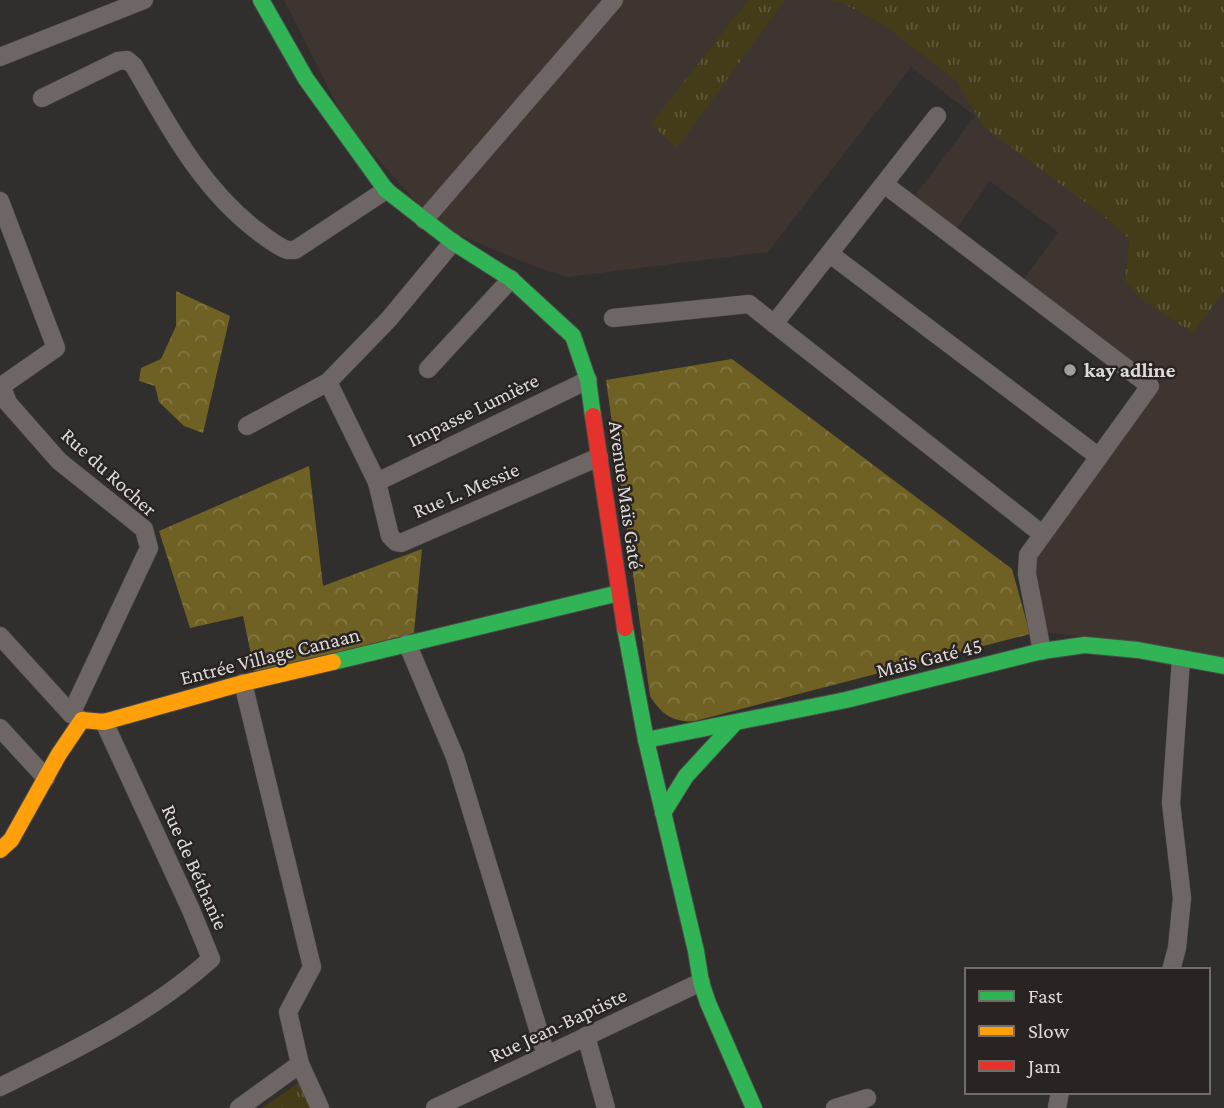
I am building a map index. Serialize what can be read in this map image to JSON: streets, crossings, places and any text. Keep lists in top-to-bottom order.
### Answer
{
  "streets": {
    "street": [
      "Impasse Lumière",
      "Rue du Rocher",
      "Rue L. Messie",
      "Avenue Maïs Gaté",
      "Entrée Village Canaan",
      "Maïs Gaté 45",
      "Rue de Béthanie",
      "Rue Jean-Baptiste"
    ]
  },
  "crossings": [
    ["Impasse Lumière", "Rue L. Messie"],
    ["Impasse Lumière", "Avenue Maïs Gaté"],
    ["Rue du Rocher", "Entrée Village Canaan"],
    ["Rue L. Messie", "Avenue Maïs Gaté"],
    ["Avenue Maïs Gaté", "Entrée Village Canaan"],
    ["Avenue Maïs Gaté", "Maïs Gaté 45"],
    ["Avenue Maïs Gaté", "Rue Jean-Baptiste"],
    ["Entrée Village Canaan", "Rue de Béthanie"]
  ],
  "places": ["kay adline"],
  "legend": ["Fast", "Slow", "Jam"]
}
